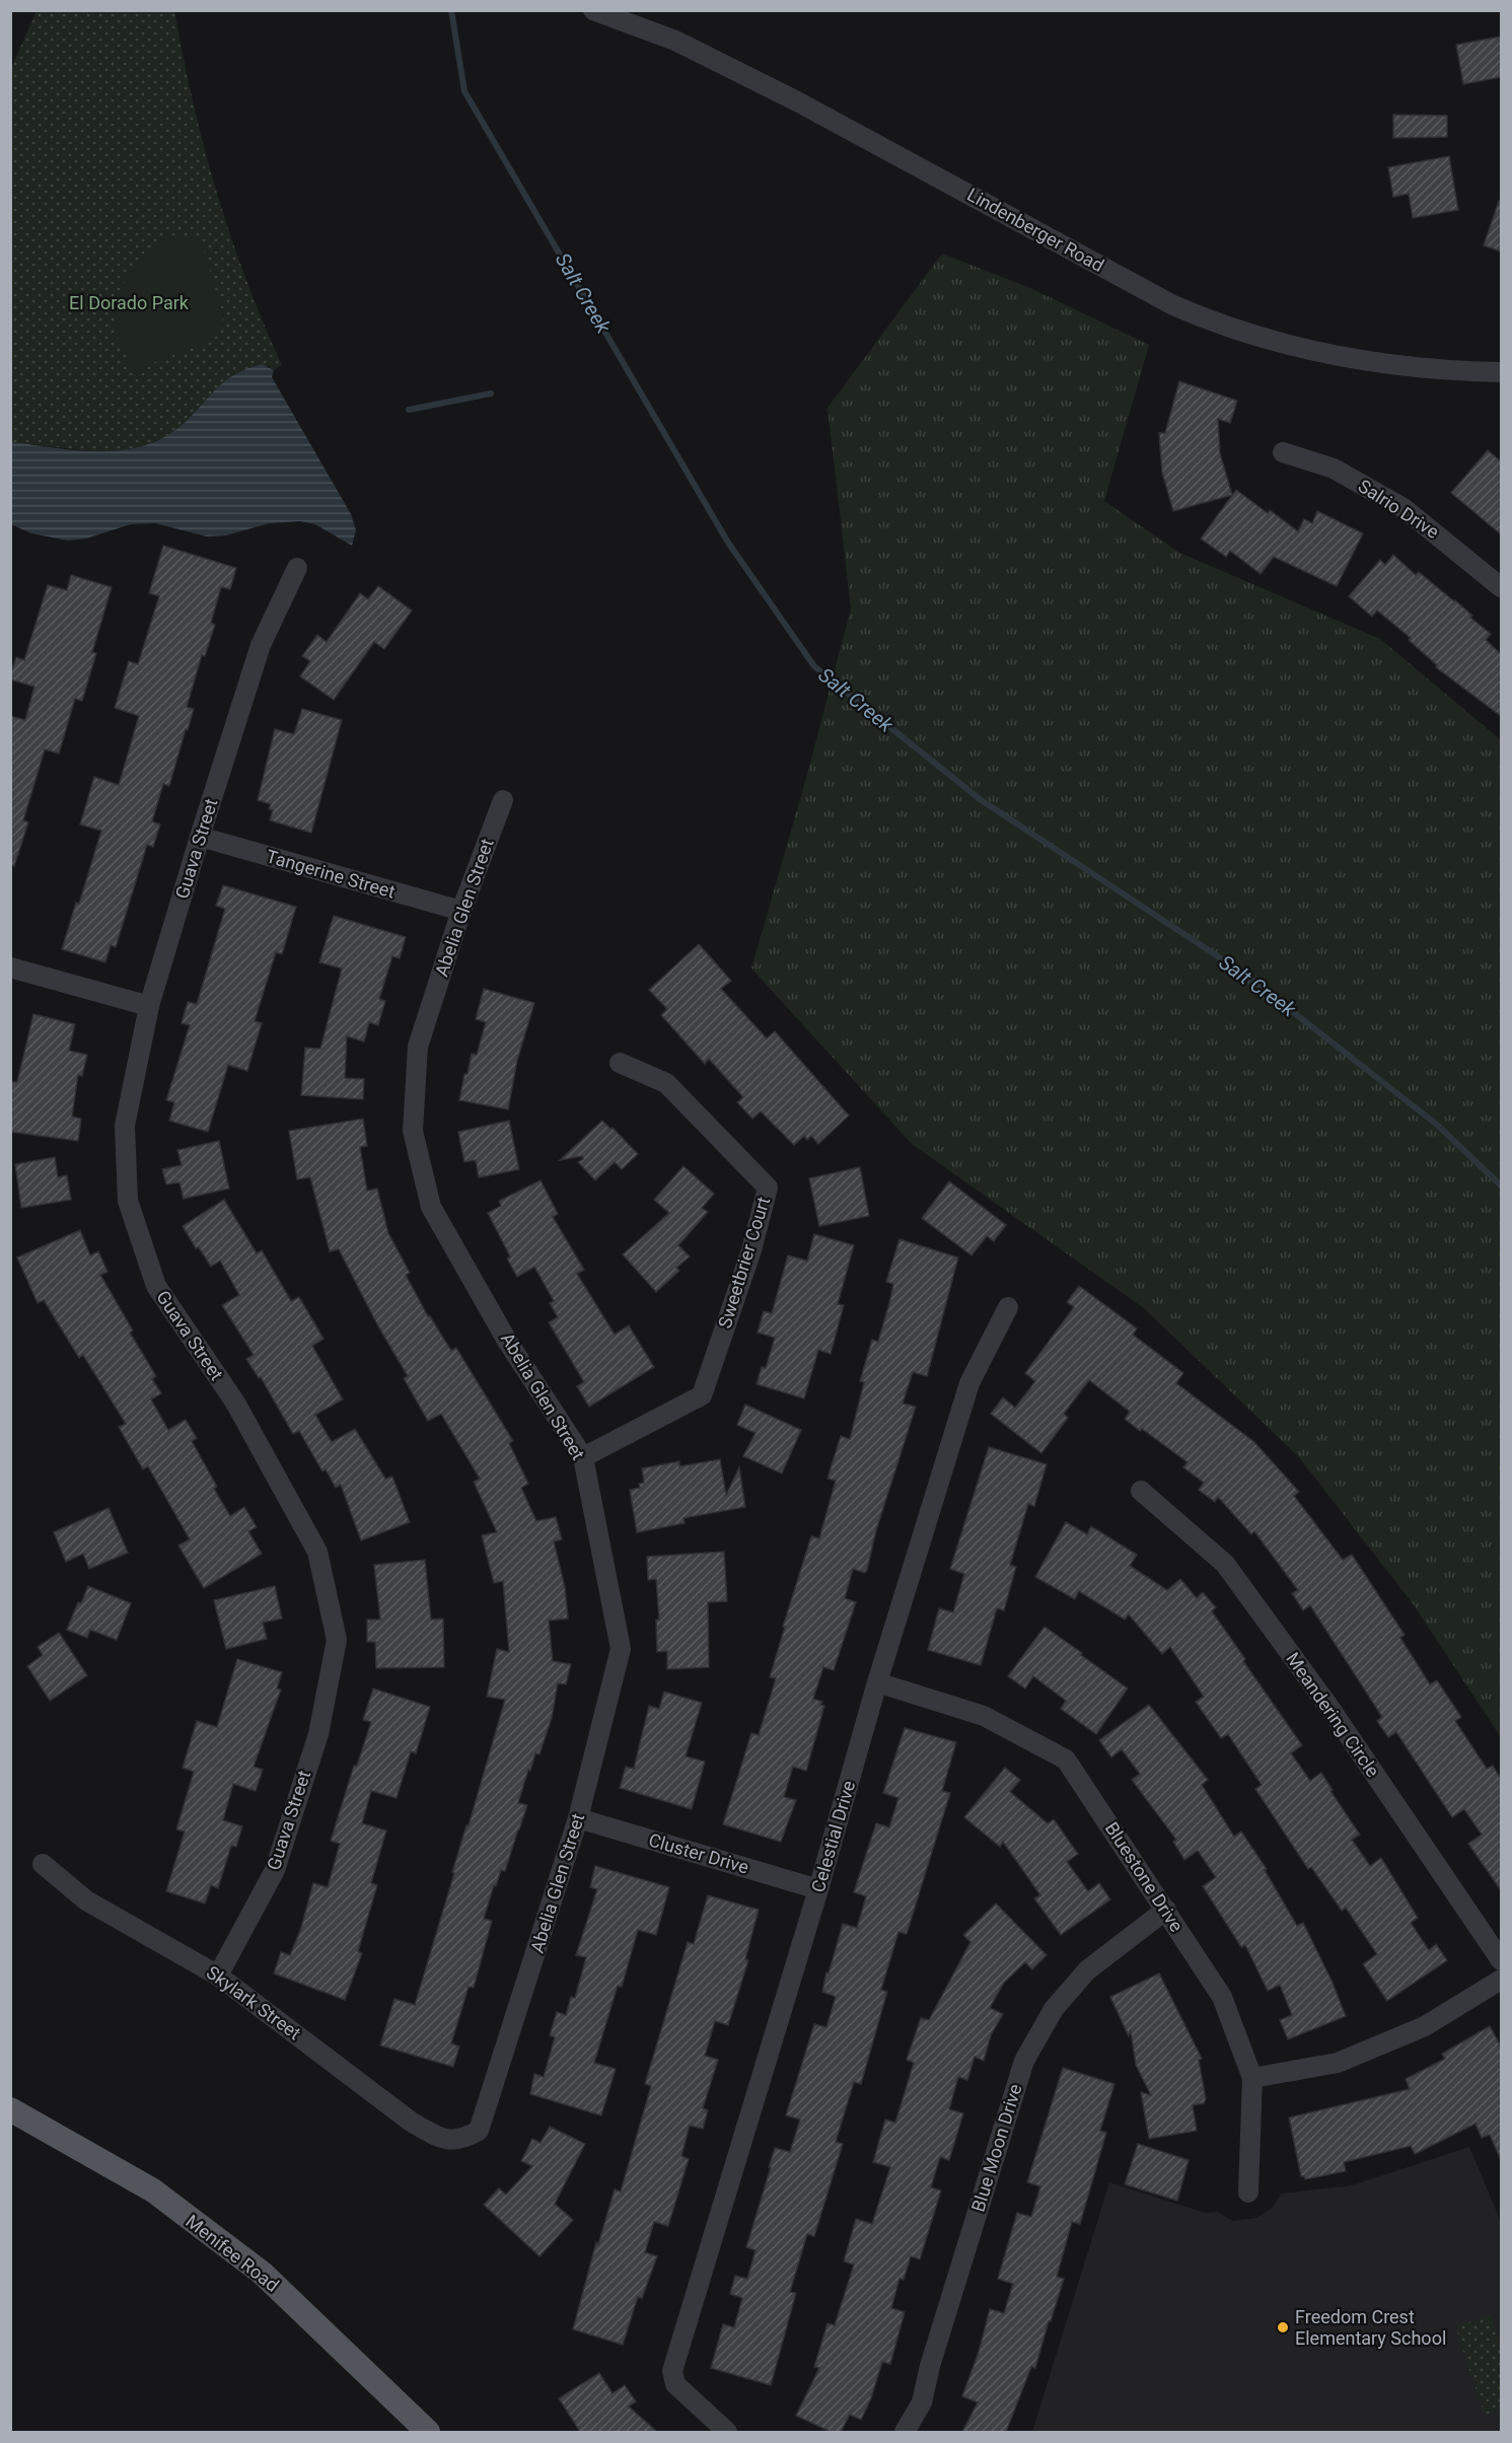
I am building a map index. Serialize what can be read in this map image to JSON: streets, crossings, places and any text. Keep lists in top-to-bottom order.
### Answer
{
  "streets": {
    "main road": ["Menifee Road"],
    "street": [
      "Lindenberger Road",
      "Salrio Drive",
      "Guava Street",
      "Tangerine Street",
      "Abelia Glen Street",
      "Sweetbrier Court",
      "Meandering Circle",
      "Celestial Drive",
      "Cluster Drive",
      "Bluestone Drive",
      "Skylark Street",
      "Blue Moon Drive"
    ]
  },
  "crossings": [
    ["Guava Street", "Tangerine Street"],
    ["Guava Street", "Skylark Street"],
    ["Tangerine Street", "Abelia Glen Street"],
    ["Abelia Glen Street", "Sweetbrier Court"],
    ["Abelia Glen Street", "Cluster Drive"],
    ["Abelia Glen Street", "Skylark Street"],
    ["Celestial Drive", "Cluster Drive"],
    ["Celestial Drive", "Bluestone Drive"],
    ["Bluestone Drive", "Blue Moon Drive"]
  ],
  "water": ["Salt Creek"],
  "parks": ["El Dorado Park"],
  "places": ["Freedom Crest Elementary School"]
}
